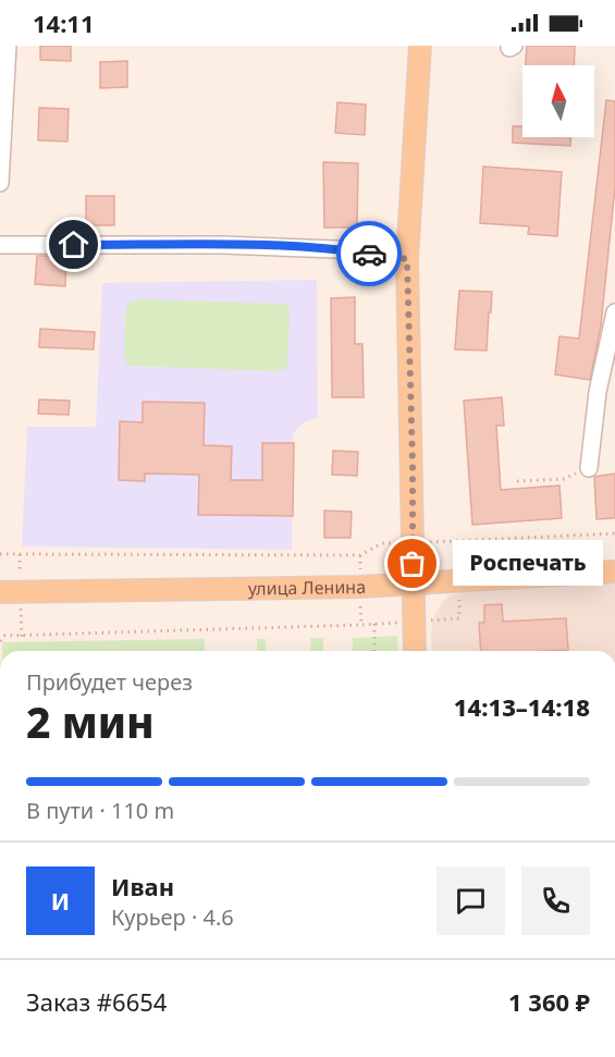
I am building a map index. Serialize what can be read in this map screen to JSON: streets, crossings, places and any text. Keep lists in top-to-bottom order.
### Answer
{
  "streets": {
    "main road": ["улица Ленина"]
  },
  "places": ["Роспечать"],
  "north": "top",
  "page": {
    "status": "14:11",
    "bubble": "Роспечать",
    "heading": ["2 мин", "Прибудет через", "14:13–14:18"],
    "panel": [
      "Иван",
      "Курьер · 4.6",
      "Заказ #6654",
      "1 360 ₽"
    ],
    "bar": "В пути · 110 m",
    "round": "И"
  }
}
